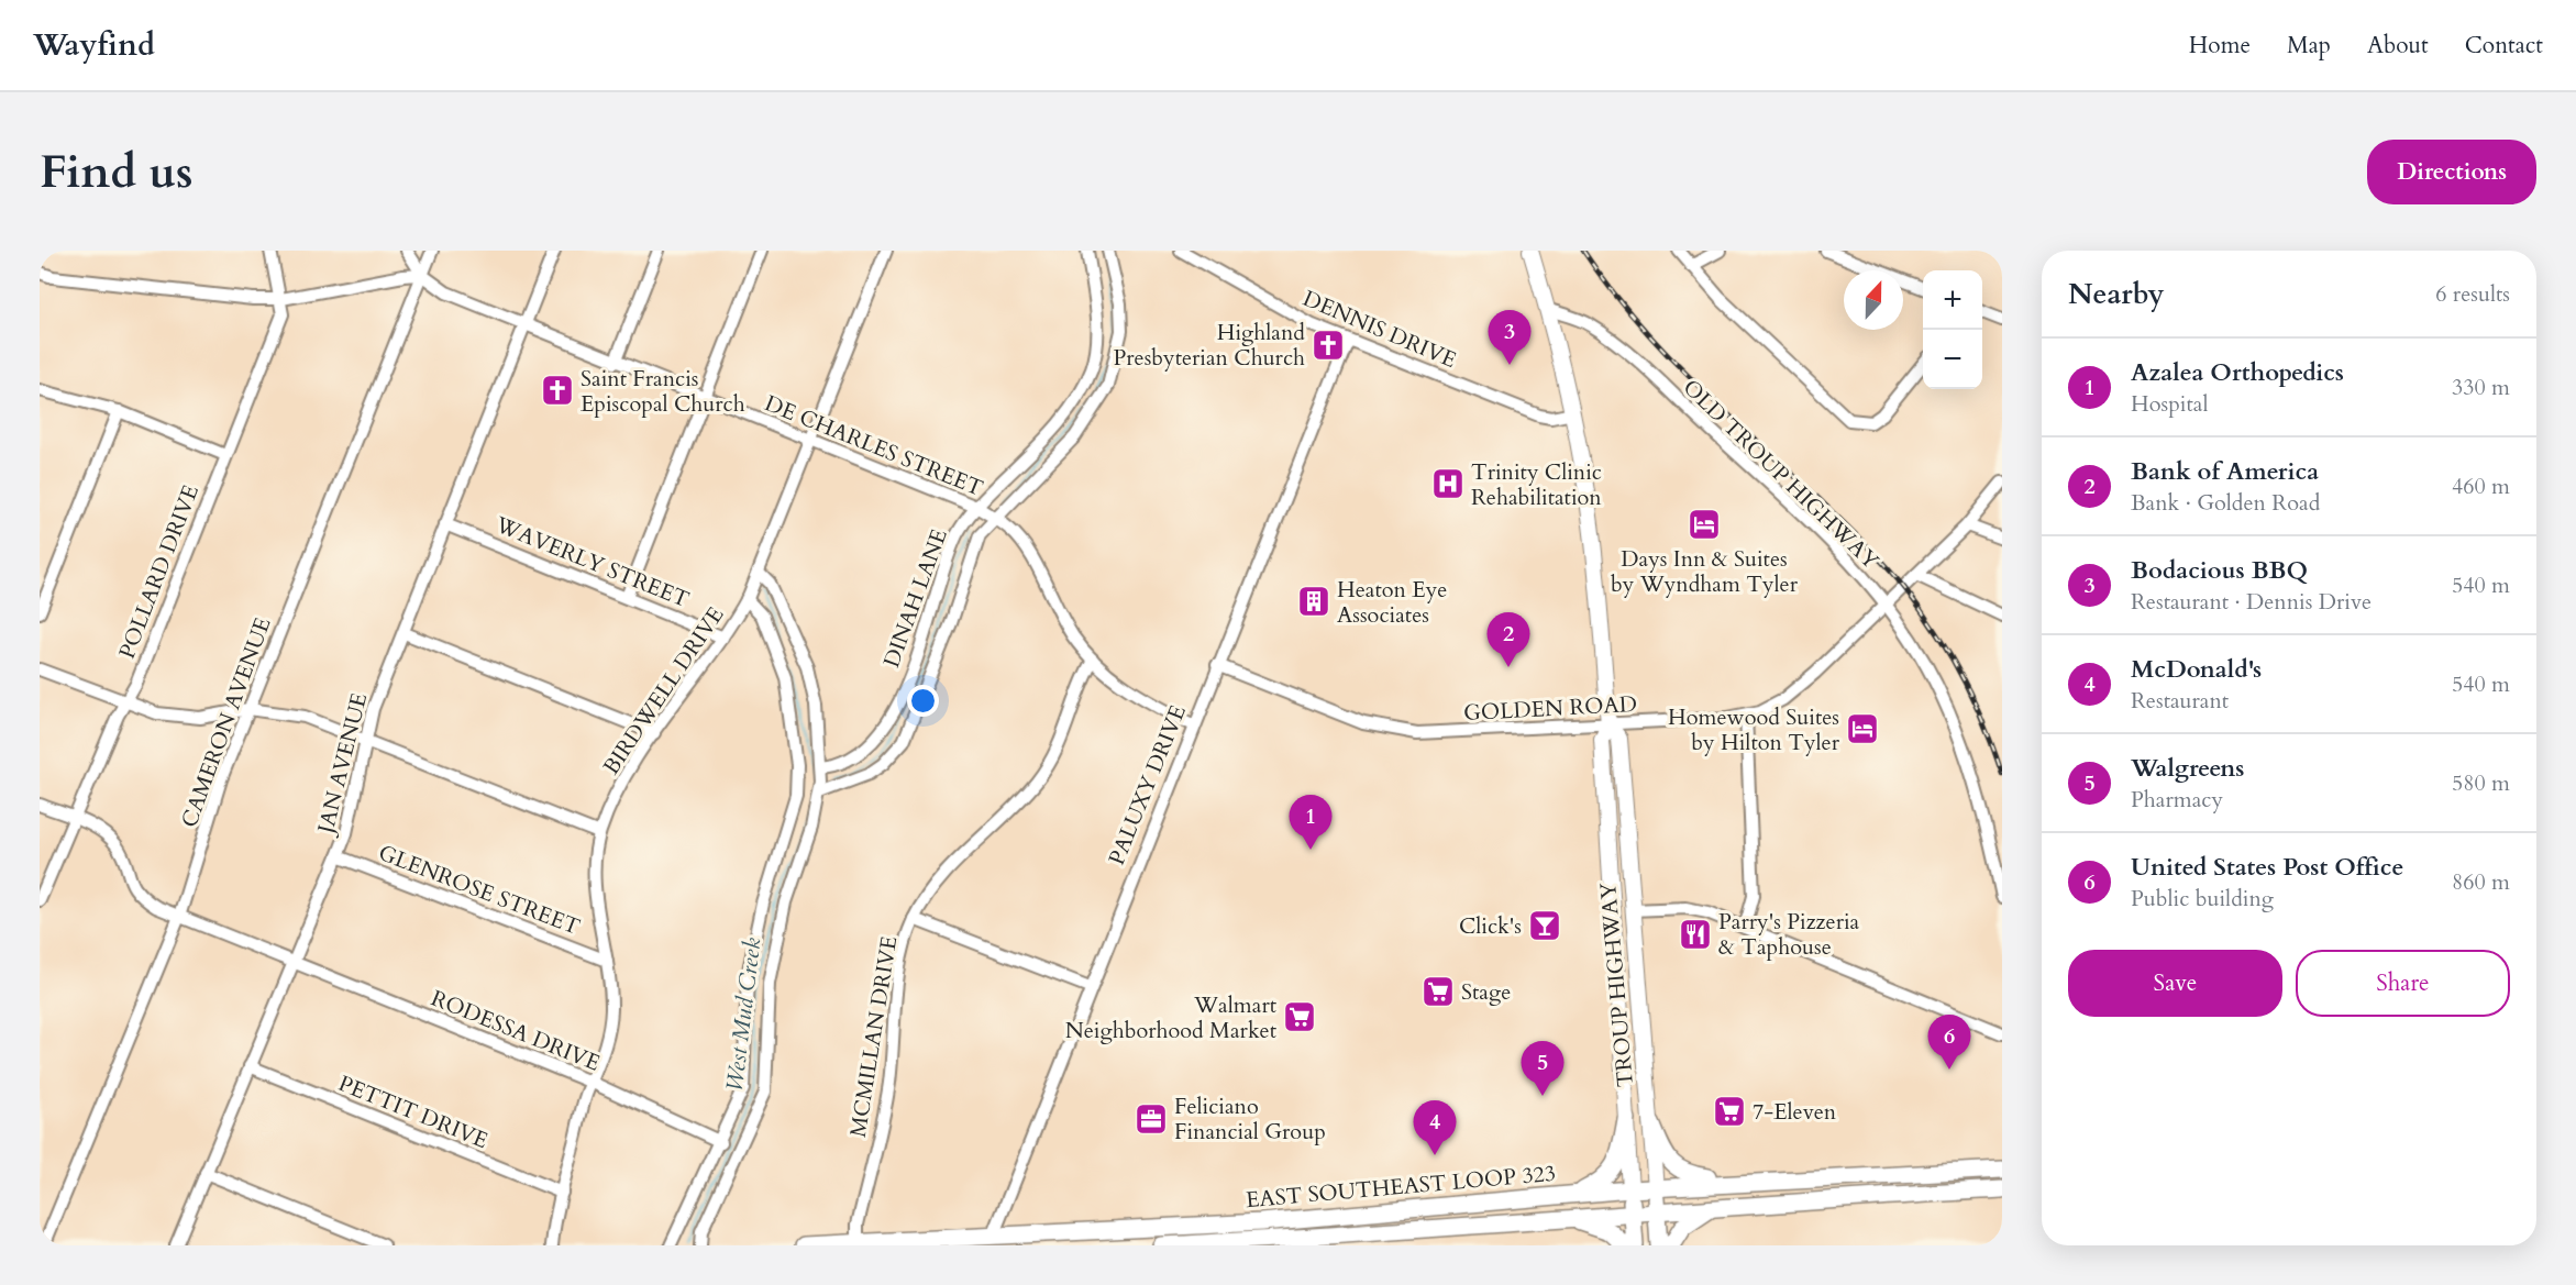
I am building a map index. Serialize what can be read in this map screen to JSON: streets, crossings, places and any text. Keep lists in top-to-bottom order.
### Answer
{
  "streets": {
    "highway": ["TROUP HIGHWAY", "EAST SOUTHEAST LOOP 323"],
    "street": [
      "DENNIS DRIVE",
      "DE CHARLES STREET",
      "OLD TROUP HIGHWAY",
      "WAVERLY STREET",
      "POLLARD DRIVE",
      "DINAH LANE",
      "BIRDWELL DRIVE",
      "GOLDEN ROAD",
      "CAMERON AVENUE",
      "JAN AVENUE",
      "PALUXY DRIVE",
      "GLENROSE STREET",
      "RODESSA DRIVE",
      "MCMILLAN DRIVE",
      "PETTIT DRIVE"
    ]
  },
  "crossings": [
    ["DENNIS DRIVE", "PALUXY DRIVE"],
    ["DENNIS DRIVE", "TROUP HIGHWAY"],
    ["DE CHARLES STREET", "DINAH LANE"],
    ["DE CHARLES STREET", "BIRDWELL DRIVE"],
    ["DE CHARLES STREET", "CAMERON AVENUE"],
    ["DE CHARLES STREET", "JAN AVENUE"],
    ["DE CHARLES STREET", "PALUXY DRIVE"],
    ["DE CHARLES STREET", "MCMILLAN DRIVE"],
    ["OLD TROUP HIGHWAY", "GOLDEN ROAD"],
    ["OLD TROUP HIGHWAY", "TROUP HIGHWAY"],
    ["WAVERLY STREET", "BIRDWELL DRIVE"],
    ["WAVERLY STREET", "JAN AVENUE"],
    ["POLLARD DRIVE", "RODESSA DRIVE"],
    ["BIRDWELL DRIVE", "GLENROSE STREET"],
    ["BIRDWELL DRIVE", "RODESSA DRIVE"],
    ["BIRDWELL DRIVE", "PETTIT DRIVE"],
    ["GOLDEN ROAD", "PALUXY DRIVE"],
    ["GOLDEN ROAD", "TROUP HIGHWAY"],
    ["CAMERON AVENUE", "RODESSA DRIVE"],
    ["JAN AVENUE", "GLENROSE STREET"],
    ["JAN AVENUE", "RODESSA DRIVE"],
    ["JAN AVENUE", "PETTIT DRIVE"],
    ["PALUXY DRIVE", "EAST SOUTHEAST LOOP 323"],
    ["TROUP HIGHWAY", "EAST SOUTHEAST LOOP 323"],
    ["MCMILLAN DRIVE", "EAST SOUTHEAST LOOP 323"]
  ],
  "water": ["West Mud Creek"],
  "places": {
    "church": ["Highland Presbyterian Church", "Saint Francis Episcopal Church"],
    "hospital": ["Trinity Clinic Rehabilitation"],
    "hotel": ["Days Inn & Suites by Wyndham Tyler", "Homewood Suites by Hilton Tyler"],
    "building": ["Heaton Eye Associates"],
    "bar": ["Click's"],
    "restaurant": ["Parry's Pizzeria & Taphouse"],
    "supermarket": ["Stage", "Walmart Neighborhood Market", "7-Eleven"],
    "office": ["Feliciano Financial Group"]
  },
  "north": "top",
  "page": {
    "header": "Wayfind",
    "nav": [
      "Home",
      "Map",
      "About",
      "Contact"
    ],
    "buttons": [
      "Directions",
      ["Save", "Share"]
    ],
    "title": "Find us",
    "heading": ["Nearby", "6 results"],
    "map_buttons": ["+", "−"],
    "pins": [
      "3",
      "2",
      "1",
      "6",
      "5",
      "4"
    ],
    "list": [
      {
        "mark": "1",
        "name": "Azalea Orthopedics",
        "note": "Hospital",
        "value": "330 m"
      },
      {
        "mark": "2",
        "name": "Bank of America",
        "note": "Bank · Golden Road",
        "value": "460 m"
      },
      {
        "mark": "3",
        "name": "Bodacious BBQ",
        "note": "Restaurant · Dennis Drive",
        "value": "540 m"
      },
      {
        "mark": "4",
        "name": "McDonald's",
        "note": "Restaurant",
        "value": "540 m"
      },
      {
        "mark": "5",
        "name": "Walgreens",
        "note": "Pharmacy",
        "value": "580 m"
      },
      {
        "mark": "6",
        "name": "United States Post Office",
        "note": "Public building",
        "value": "860 m"
      }
    ]
  }
}
